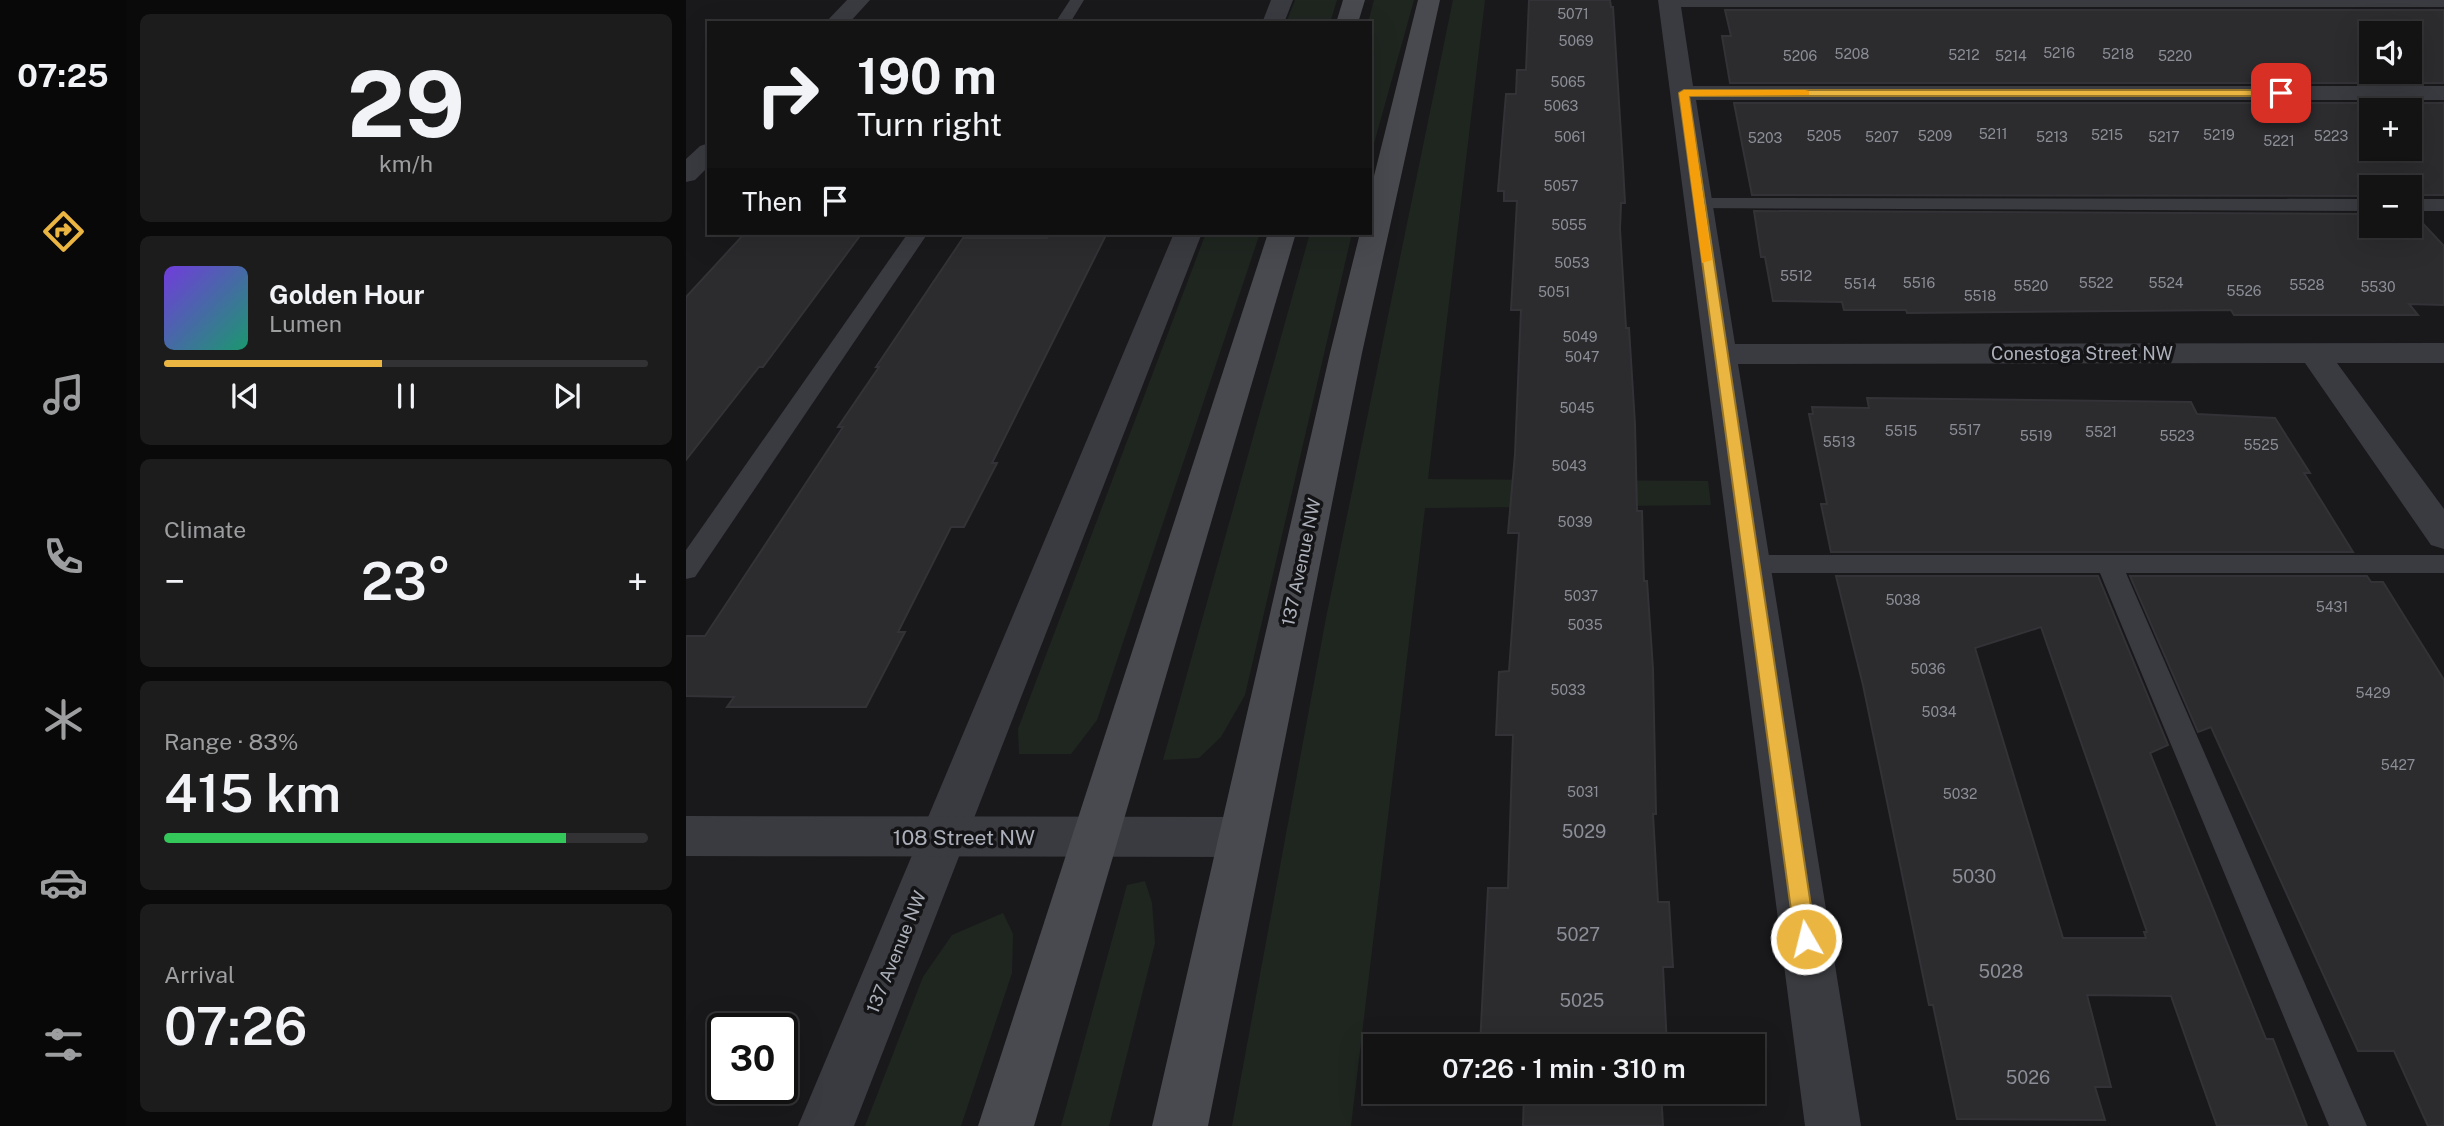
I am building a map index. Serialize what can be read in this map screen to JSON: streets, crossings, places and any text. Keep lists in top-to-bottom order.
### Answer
{
  "streets": {
    "main road": ["137 Avenue NW"],
    "street": ["Conestoga Street NW", "108 Street NW"]
  },
  "crossings": [
    ["137 Avenue NW", "108 Street NW"]
  ],
  "house_numbers": [
    "5071",
    "5069",
    "5216",
    "5208",
    "5218",
    "5212",
    "5206",
    "5214",
    "5220",
    "5065",
    "5063",
    "5211",
    "5215",
    "5219",
    "5205",
    "5209",
    "5223",
    "5061",
    "5207",
    "5213",
    "5217",
    "5203",
    "5221",
    "5057",
    "5055",
    "5053",
    "5512",
    "5516",
    "5522",
    "5524",
    "5514",
    "5528",
    "5520",
    "5530",
    "5526",
    "5051",
    "5518",
    "5049",
    "5047",
    "5045",
    "5517",
    "5515",
    "5521",
    "5519",
    "5523",
    "5513",
    "5525",
    "5043",
    "5039",
    "5037",
    "5038",
    "5431",
    "5035",
    "5036",
    "5033",
    "5429",
    "5034",
    "5427",
    "5031",
    "5032",
    "5029",
    "5030",
    "5027",
    "5028",
    "5025",
    "5026"
  ],
  "page": {
    "tabs": "07:25",
    "tile": [
      ["29", "km/h"],
      "Climate",
      ["Range · 83%", "415 km"],
      ["Arrival", "07:26"]
    ],
    "map_buttons": ["+", "−"],
    "turn": ["190 m", "Turn right"],
    "then": "Then",
    "song": ["Golden Hour", "Lumen"],
    "heat": ["−", "23°", "+"],
    "limit": "30",
    "trip": "07:26 · 1 min · 310 m"
  }
}
